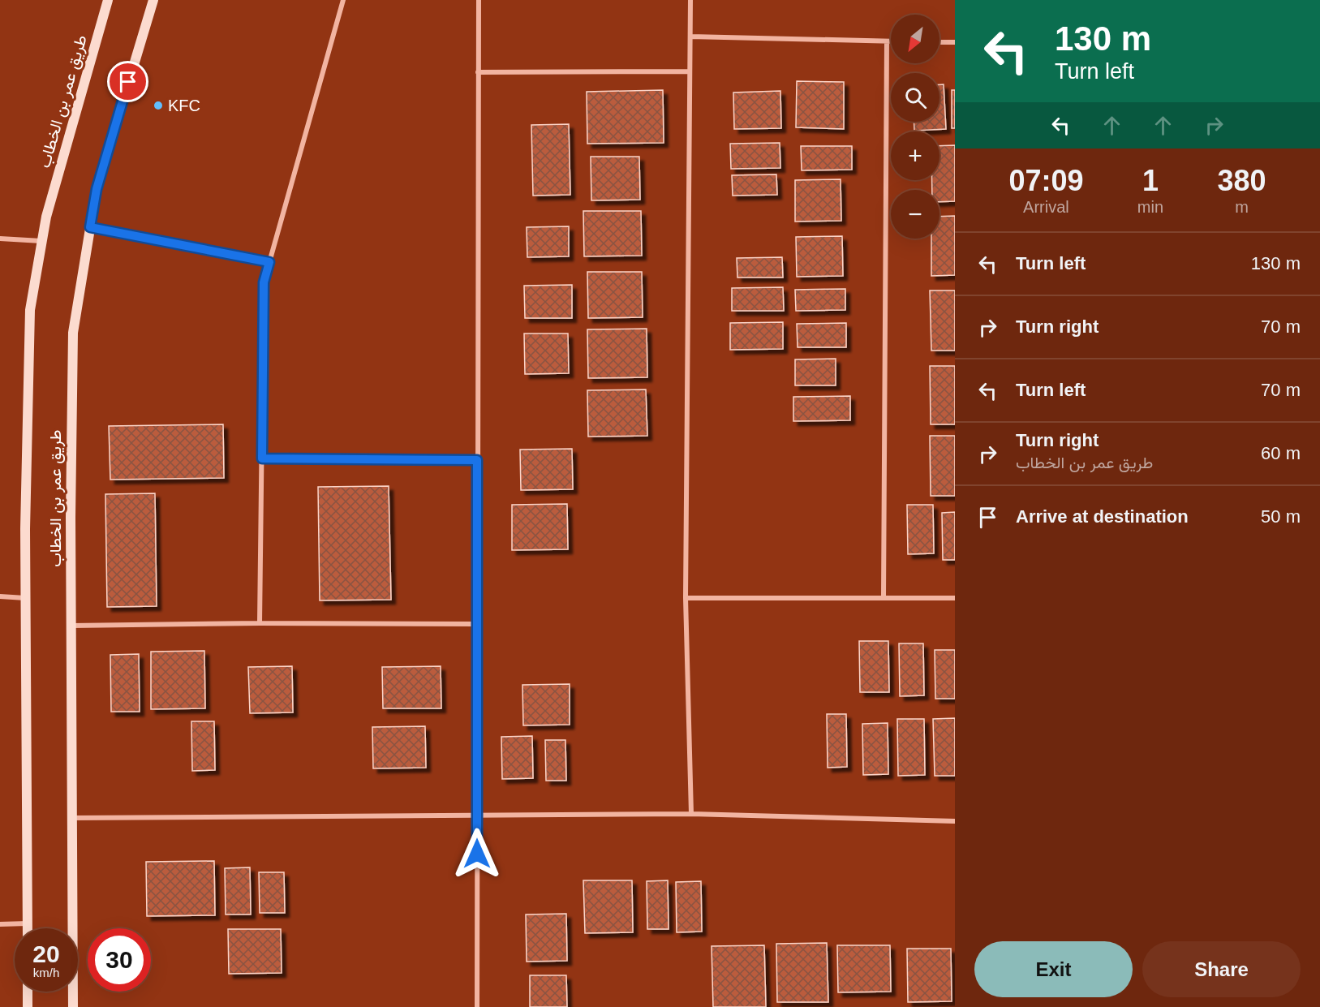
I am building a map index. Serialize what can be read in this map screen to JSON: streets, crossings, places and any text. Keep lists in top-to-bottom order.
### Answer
{
  "streets": {
    "main road": ["طريق عمر بن الخطاب"]
  },
  "places": ["KFC"],
  "north": "bottom left",
  "page": {
    "turn": ["130 m", "Turn left"],
    "map_buttons": ["+", "−"],
    "eta": [
      "07:09",
      "Arrival",
      "1",
      "min",
      "380",
      "m"
    ],
    "list": [
      {
        "name": "Turn left",
        "value": "130 m"
      },
      {
        "name": "Turn right",
        "value": "70 m"
      },
      {
        "name": "Turn left",
        "value": "70 m"
      },
      {
        "name": "Turn right",
        "note": "طريق عمر بن الخطاب",
        "value": "60 m"
      },
      {
        "name": "Arrive at destination",
        "value": "50 m"
      }
    ],
    "speed": "20 km/h",
    "limit": "30",
    "buttons": ["Exit", "Share"]
  }
}
